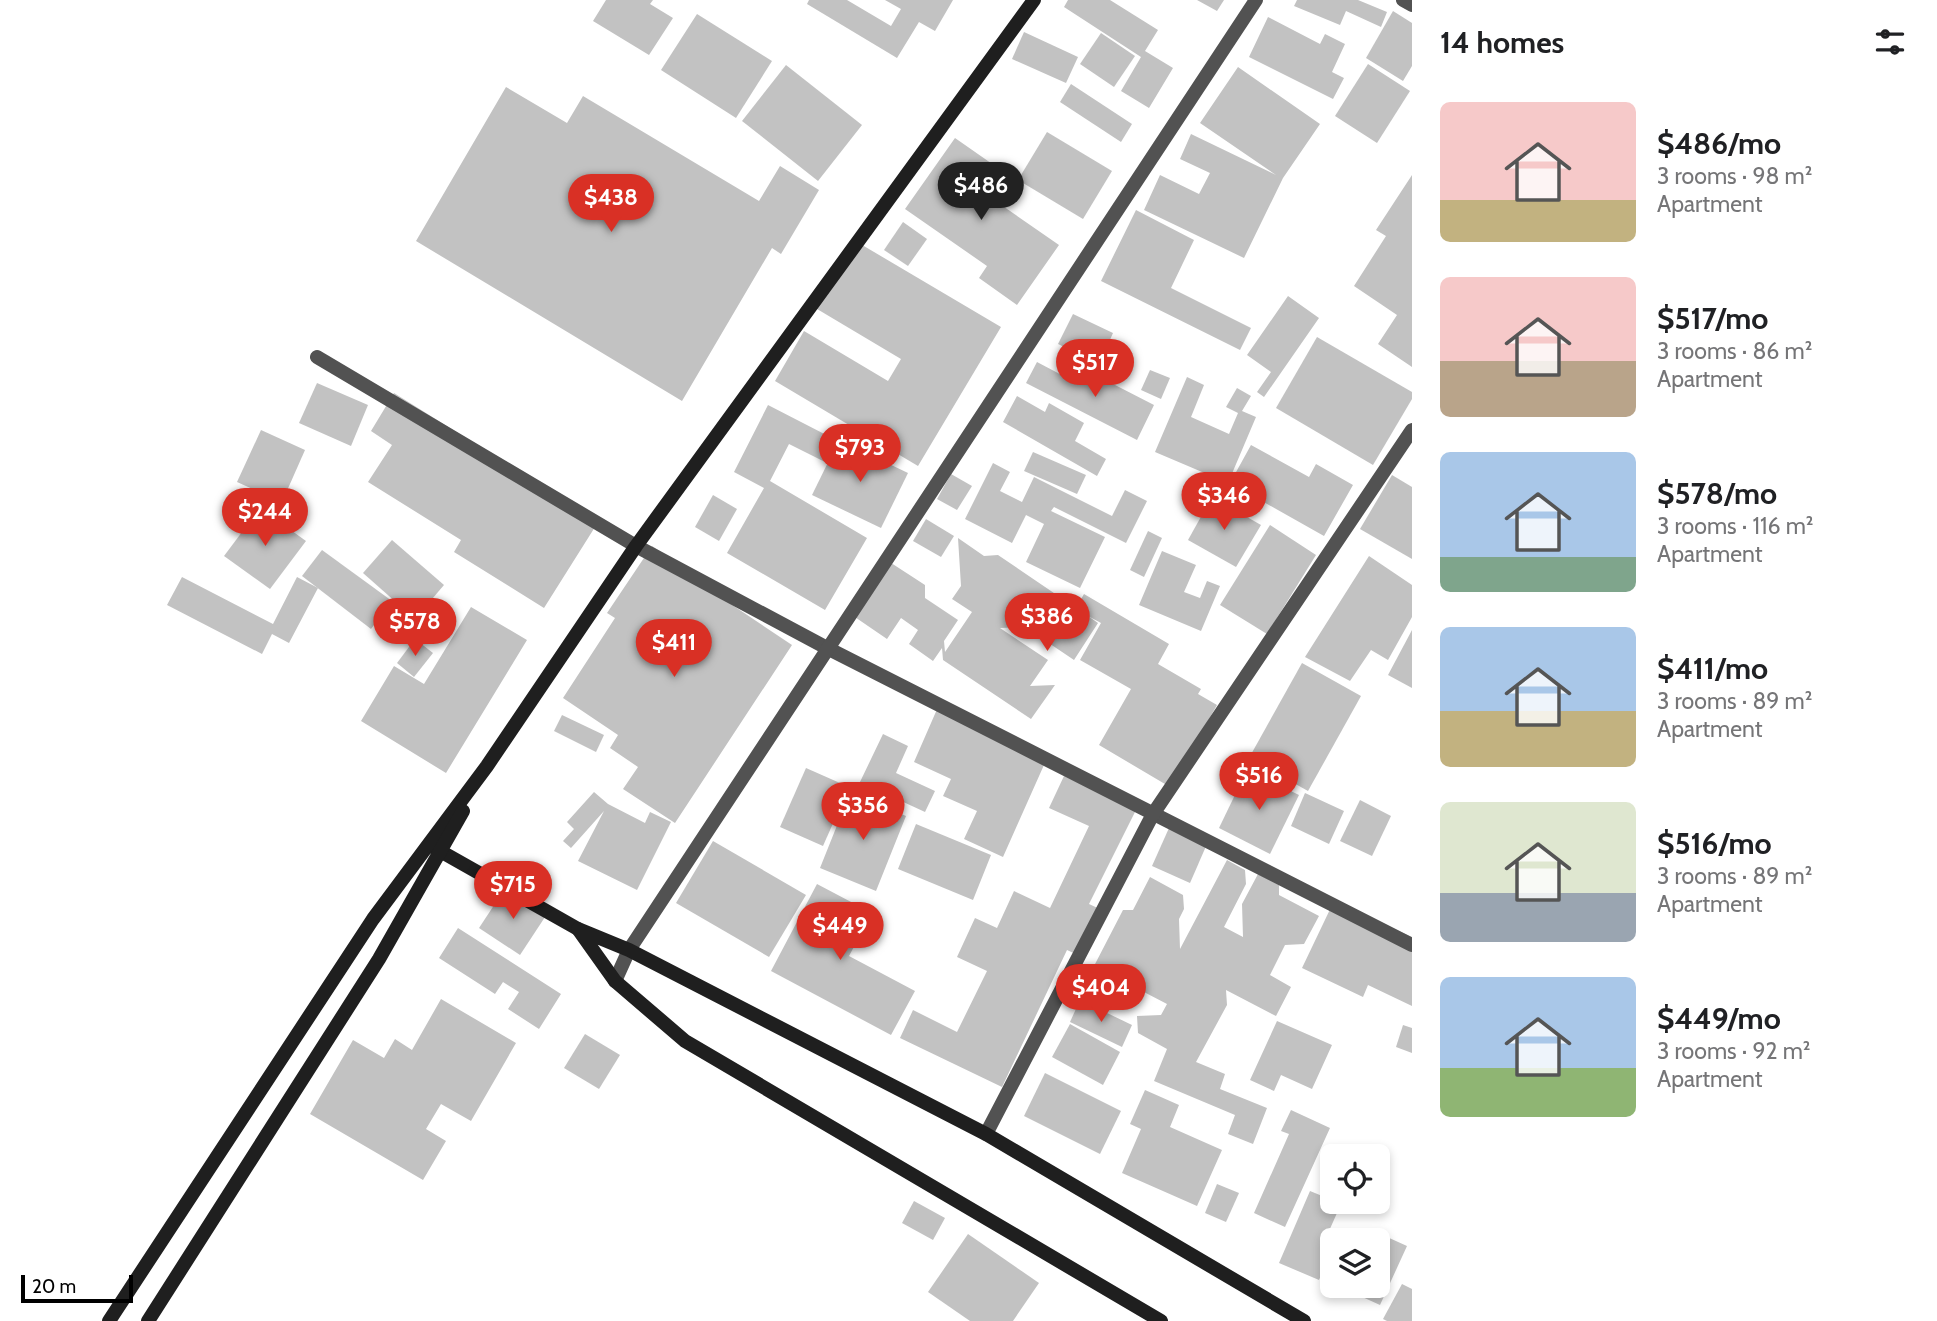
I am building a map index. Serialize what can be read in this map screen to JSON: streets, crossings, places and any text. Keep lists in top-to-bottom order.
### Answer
{
  "scale_bar": "20 m",
  "page": {
    "heading": "14 homes",
    "list": [
      {
        "name": "$486/mo",
        "note": "3 rooms · 98 m² · Apartment"
      },
      {
        "name": "$517/mo",
        "note": "3 rooms · 86 m² · Apartment"
      },
      {
        "name": "$578/mo",
        "note": "3 rooms · 116 m² · Apartment"
      },
      {
        "name": "$411/mo",
        "note": "3 rooms · 89 m² · Apartment"
      },
      {
        "name": "$516/mo",
        "note": "3 rooms · 89 m² · Apartment"
      },
      {
        "name": "$449/mo",
        "note": "3 rooms · 92 m² · Apartment"
      }
    ],
    "price": [
      "$486",
      "$438",
      "$517",
      "$793",
      "$346",
      "$244",
      "$386",
      "$578",
      "$411",
      "$516",
      "$356",
      "$715",
      "$449",
      "$404"
    ],
    "scale": "20 m"
  }
}
